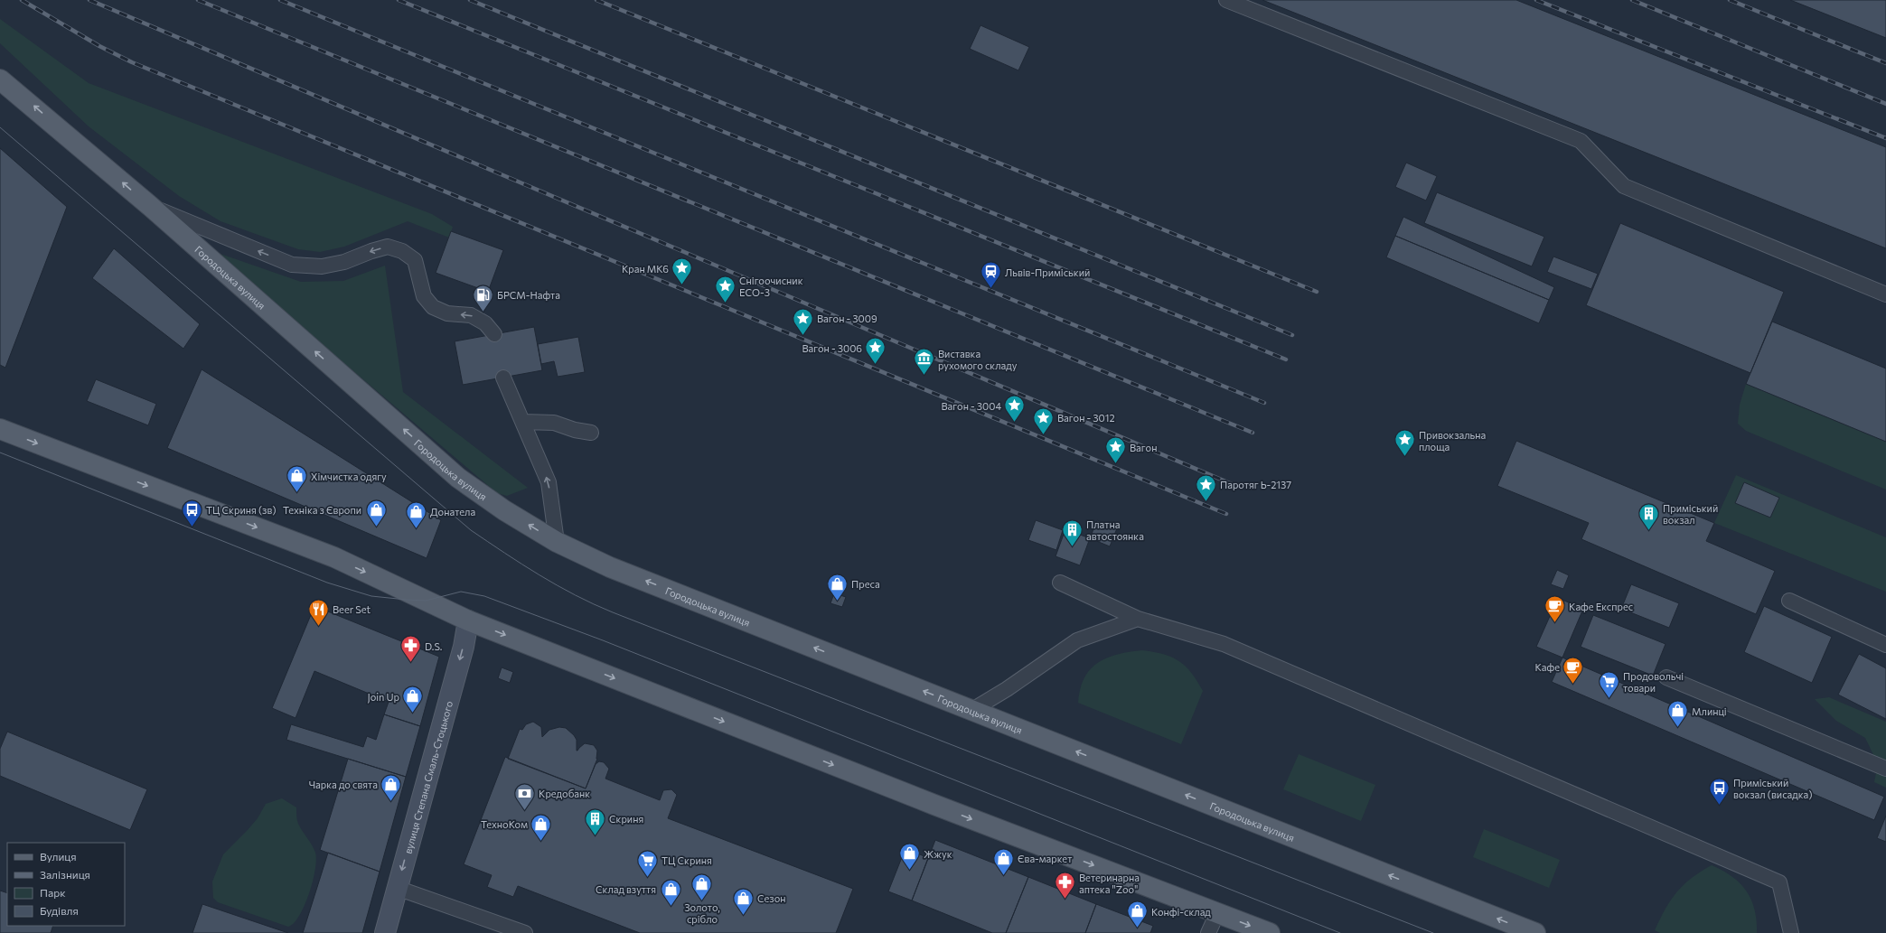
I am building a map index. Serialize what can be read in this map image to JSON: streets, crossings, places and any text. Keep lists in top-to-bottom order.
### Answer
{
  "streets": {
    "main road": ["Городоцька вулиця"],
    "street": ["вулиця Степана Смаль-Стоцького"]
  },
  "one_way": ["вулиця Степана Смаль-Стоцького"],
  "places": {
    "place": [
      "Кран МК6",
      "Снігоочисник ЕСО-3",
      "Вагон - 3009",
      "Вагон - 3006",
      "Вагон - 3004",
      "Вагон - 3012",
      "Привокзальна площа",
      "Вагон",
      "Паротяг Ь-2137"
    ],
    "station": ["Львів-Приміський"],
    "fuel station": ["БРСМ-Нафта"],
    "museum": ["Виставка рухомого складу"],
    "shop": [
      "Хімчистка одягу",
      "Техніка з Європи",
      "Донатела",
      "Преса",
      "Join Up",
      "Млинці",
      "Чарка до свята",
      "ТехноКом",
      "Жжук",
      "Єва-маркет",
      "Золото, срібло",
      "Склад взуття",
      "Сезон",
      "Конфі-склад"
    ],
    "bus stop": ["ТЦ Скриня (зв)", "Приміський вокзал (висадка)"],
    "building": ["Приміський вокзал", "Платна автостоянка", "Скриня"],
    "cafe": ["Кафе Експрес", "Кафе"],
    "restaurant": ["Beer Set"],
    "pharmacy": ["D.S.", "Ветеринарна аптека \"Zoo\""],
    "supermarket": ["Продовольчі товари", "ТЦ Скриня"],
    "bank": ["Кредобанк"]
  },
  "legend": [
    "Вулиця",
    "Залізниця",
    "Парк",
    "Будівля"
  ]
}
